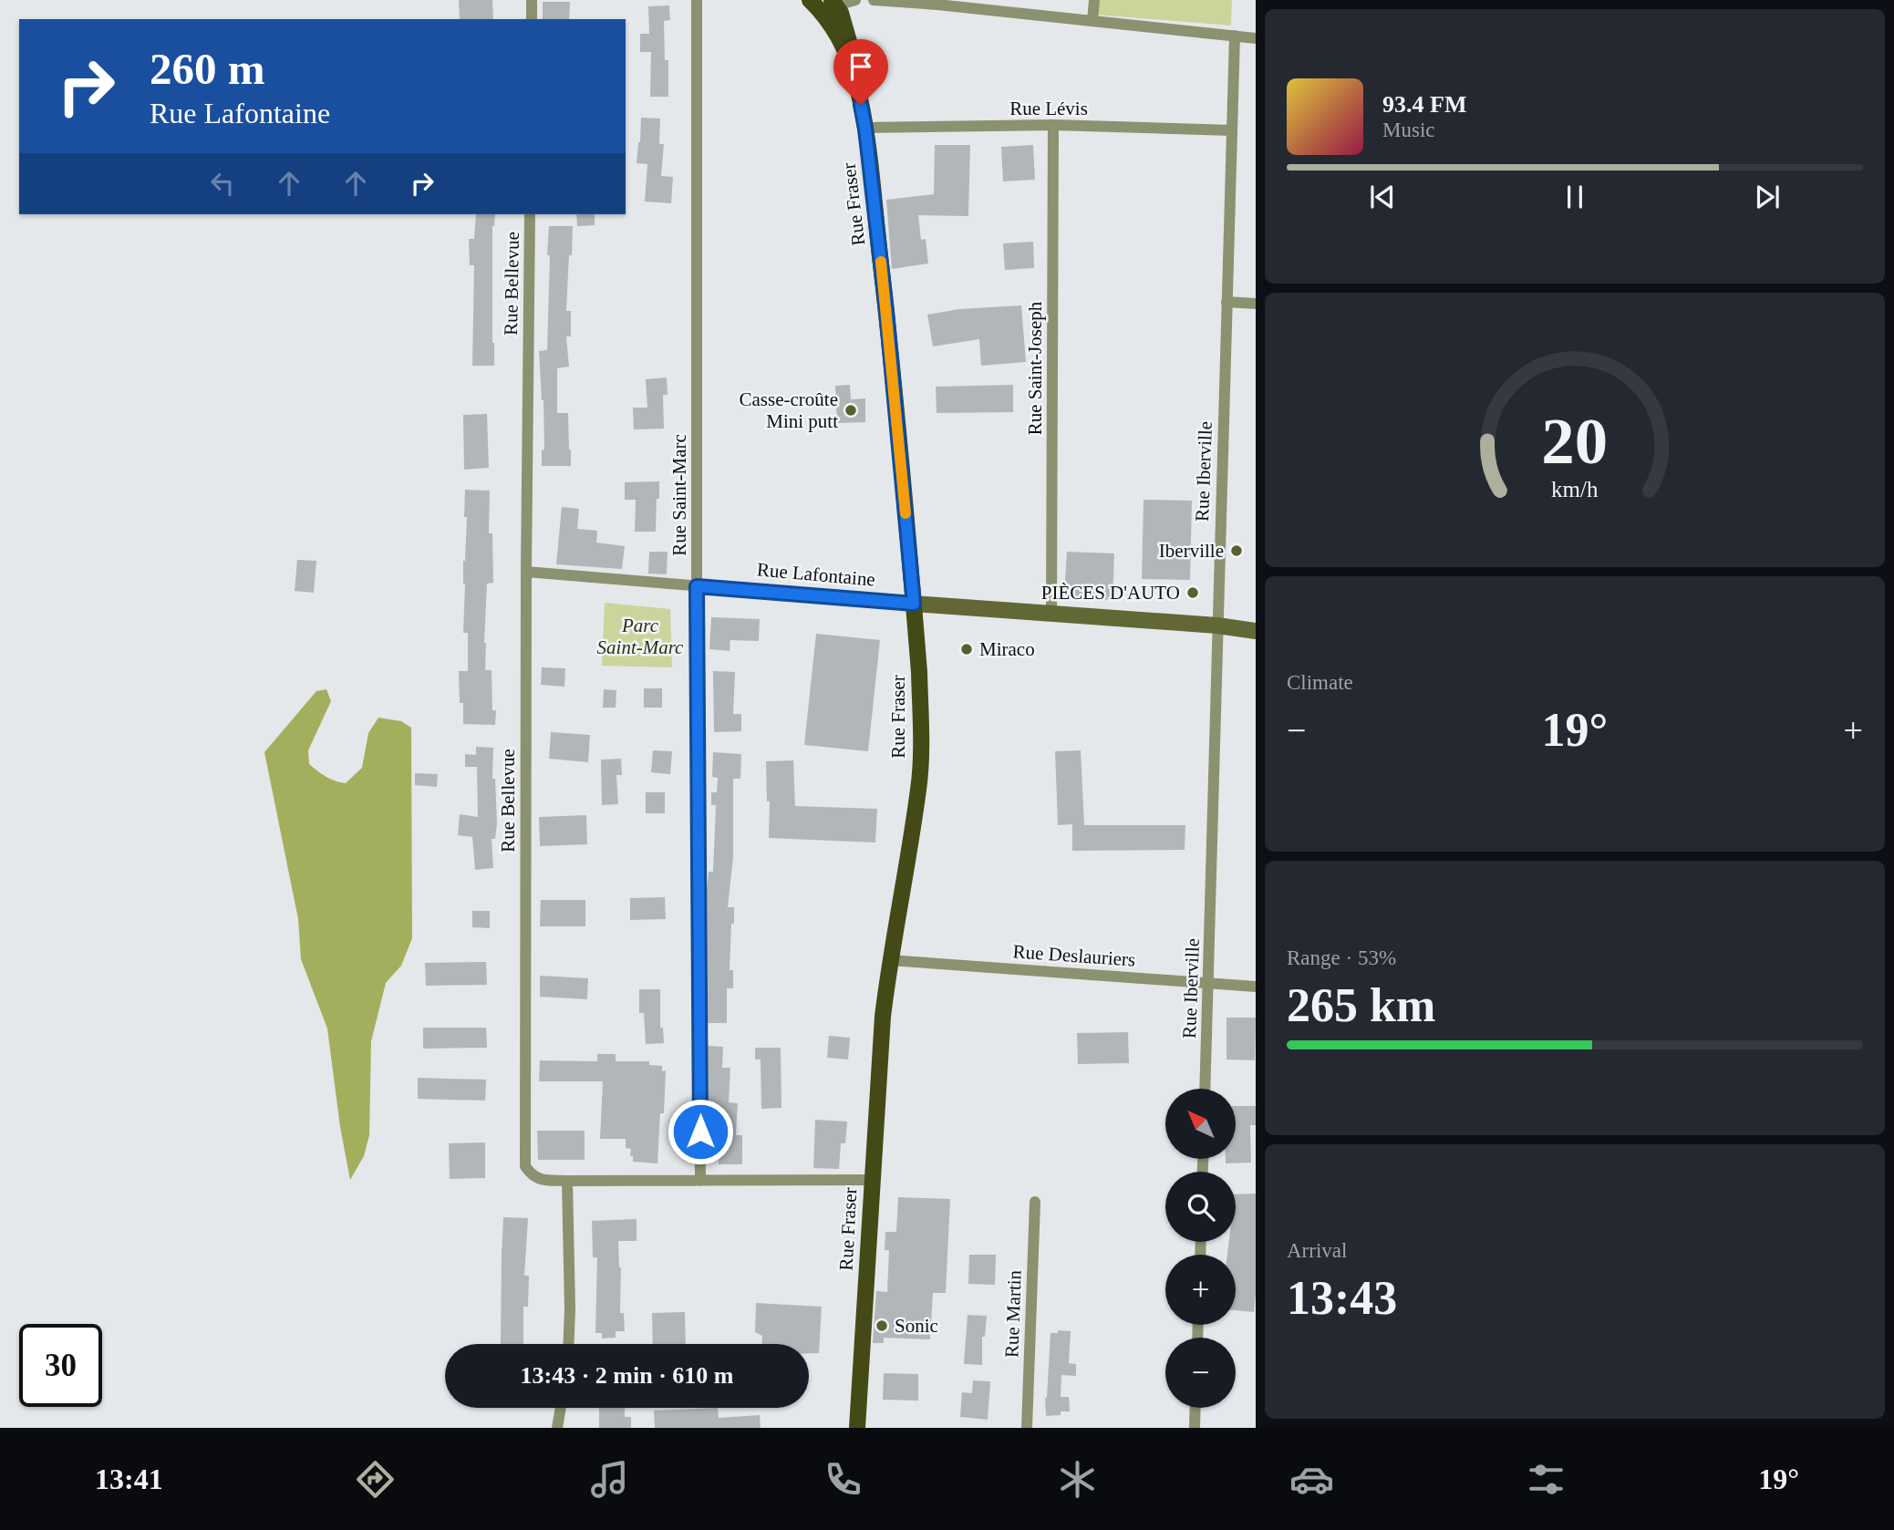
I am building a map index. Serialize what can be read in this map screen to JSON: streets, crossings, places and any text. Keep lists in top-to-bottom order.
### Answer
{
  "streets": {
    "main road": ["Rue Fraser", "Rue Lafontaine"],
    "street": [
      "Rue Lévis",
      "Rue Bellevue",
      "Rue Saint-Joseph",
      "Rue Iberville",
      "Rue Saint-Marc",
      "Rue Deslauriers",
      "Rue Martin"
    ]
  },
  "crossings": [
    ["Rue Lévis", "Rue Fraser"],
    ["Rue Lévis", "Rue Saint-Joseph"],
    ["Rue Lévis", "Rue Iberville"],
    ["Rue Fraser", "Rue Bellevue"],
    ["Rue Fraser", "Rue Lafontaine"],
    ["Rue Fraser", "Rue Deslauriers"],
    ["Rue Bellevue", "Rue Saint-Marc"],
    ["Rue Bellevue", "Rue Lafontaine"],
    ["Rue Saint-Joseph", "Rue Lafontaine"],
    ["Rue Iberville", "Rue Lafontaine"],
    ["Rue Iberville", "Rue Deslauriers"],
    ["Rue Saint-Marc", "Rue Lafontaine"]
  ],
  "parks": ["Parc Saint-Marc"],
  "places": [
    "Casse-croûte Mini putt",
    "Iberville",
    "PIÈCES D'AUTO",
    "Miraco",
    "Sonic"
  ],
  "north": "top left",
  "page": {
    "turn": ["260 m", "Rue Lafontaine"],
    "song": ["93.4 FM", "Music"],
    "tile": [
      "Climate",
      ["Range · 53%", "265 km"],
      ["Arrival", "13:43"]
    ],
    "heat": ["−", "19°", "+"],
    "map_buttons": ["+", "−"],
    "limit": "30",
    "trip": "13:43 · 2 min · 610 m",
    "tabs": ["13:41", "19°"],
    "gauge": ["20", "km/h"]
  }
}
